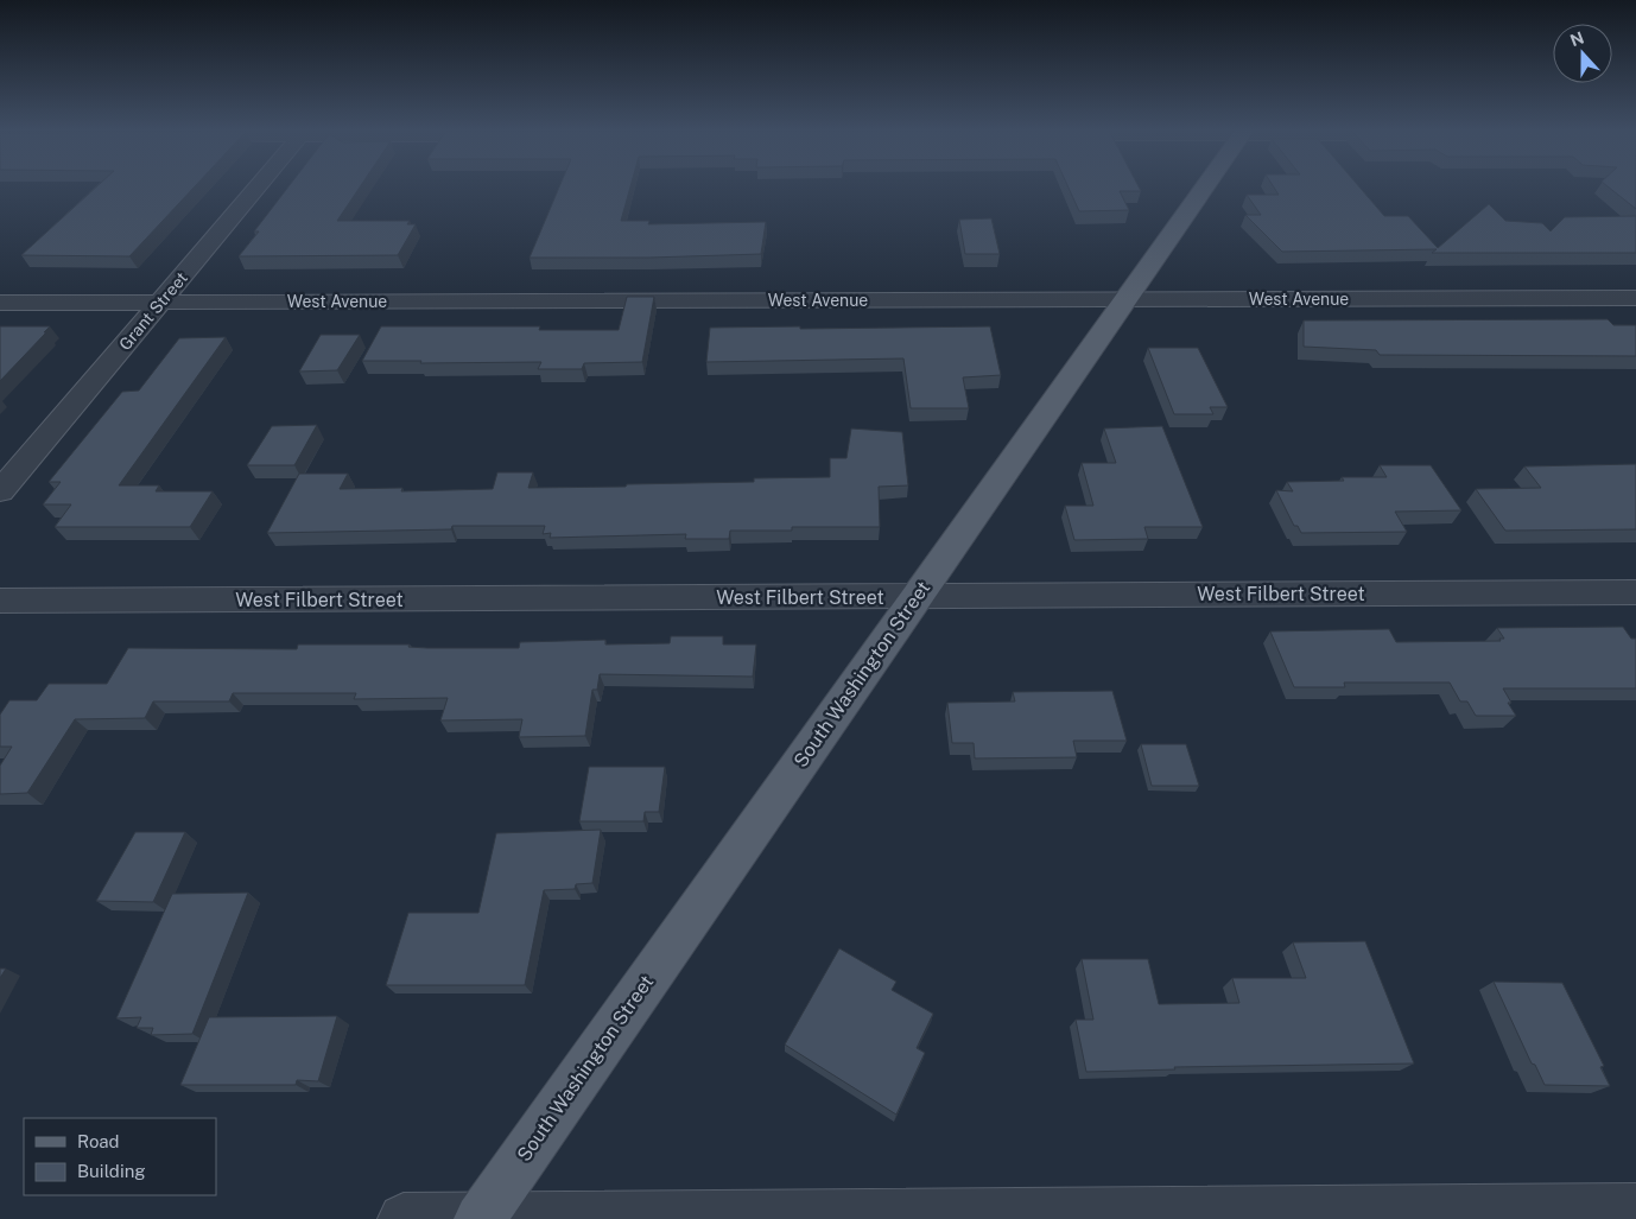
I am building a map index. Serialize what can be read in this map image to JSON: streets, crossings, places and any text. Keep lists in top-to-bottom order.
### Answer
{
  "streets": {
    "main road": ["South Washington Street"],
    "street": ["West Avenue", "Grant Street", "West Filbert Street"]
  },
  "crossings": [
    ["West Avenue", "Grant Street"],
    ["West Avenue", "South Washington Street"],
    ["West Filbert Street", "South Washington Street"]
  ],
  "legend": ["Road", "Building"],
  "north": "top"
}
